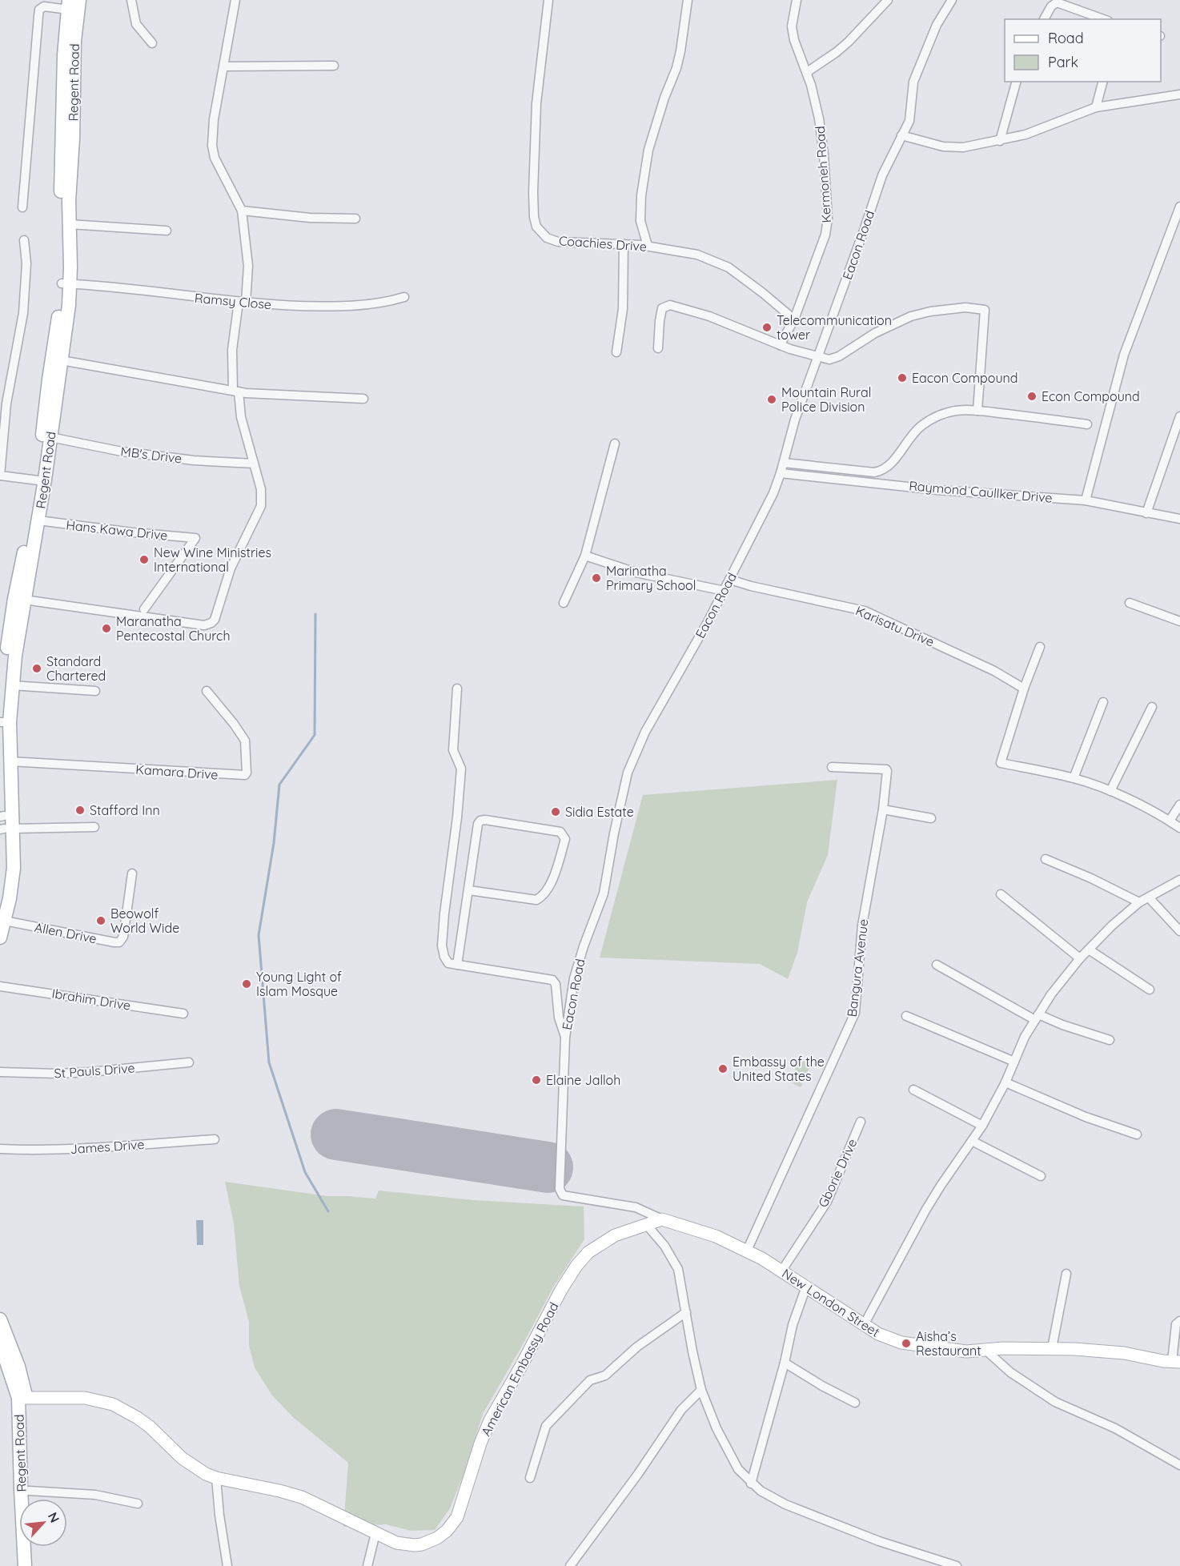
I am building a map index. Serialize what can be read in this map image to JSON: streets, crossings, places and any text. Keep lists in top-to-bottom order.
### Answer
{
  "streets": {
    "main road": ["Regent Road"],
    "street": [
      "Kermoneh Road",
      "Coachies Drive",
      "Eacon Road",
      "Ramsy Close",
      "MB's Drive",
      "Raymond Caullker Drive",
      "Hans Kawa Drive",
      "Karisatu Drive",
      "Kamara Drive",
      "Allen Drive",
      "Bangura Avenue",
      "Ibrahim Drive",
      "St Pauls Drive",
      "James Drive",
      "Gborie Drive",
      "New London Street",
      "American Embassy Road"
    ]
  },
  "crossings": [
    ["Regent Road", "Ramsy Close"],
    ["Regent Road", "MB's Drive"],
    ["Regent Road", "Hans Kawa Drive"],
    ["Regent Road", "Kamara Drive"],
    ["Regent Road", "Allen Drive"],
    ["Regent Road", "American Embassy Road"],
    ["Kermoneh Road", "Coachies Drive"],
    ["Eacon Road", "Raymond Caullker Drive"],
    ["Eacon Road", "Karisatu Drive"],
    ["Eacon Road", "New London Street"],
    ["Eacon Road", "American Embassy Road"],
    ["Bangura Avenue", "New London Street"],
    ["Gborie Drive", "New London Street"],
    ["New London Street", "American Embassy Road"]
  ],
  "places": [
    "Telecommunication tower",
    "Eacon Compound",
    "Econ Compound",
    "Mountain Rural Police Division",
    "New Wine Ministries International",
    "Marinatha Primary School",
    "Maranatha Pentecostal Church",
    "Standard Chartered",
    "Stafford Inn",
    "Sidia Estate",
    "Beowolf World Wide",
    "Young Light of Islam Mosque",
    "Embassy of the United States",
    "Elaine Jalloh",
    "Aisha’s Restaurant"
  ],
  "legend": ["Road", "Park"],
  "north": "top right"
}
